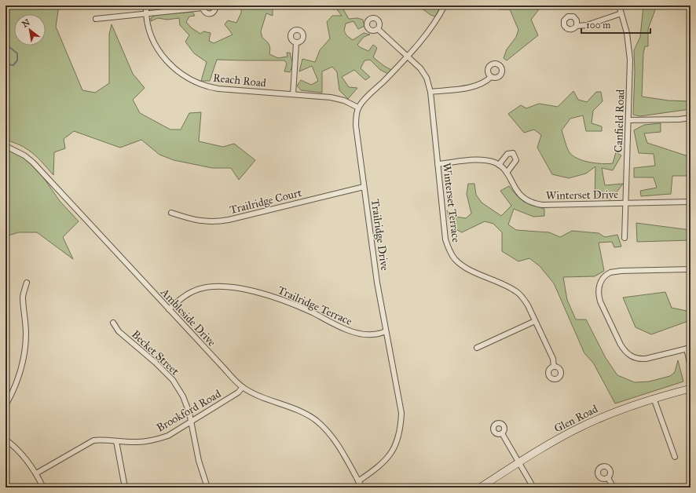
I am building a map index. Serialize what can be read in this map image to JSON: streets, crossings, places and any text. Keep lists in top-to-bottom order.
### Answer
{
  "streets": {
    "main road": ["Glen Road"],
    "street": [
      "Reach Road",
      "Canfield Road",
      "Winterset Drive",
      "Trailridge Court",
      "Winterset Terrace",
      "Trailridge Drive",
      "Trailridge Terrace",
      "Ambleside Drive",
      "Becket Street",
      "Brookford Road"
    ]
  },
  "crossings": [
    ["Reach Road", "Trailridge Drive"],
    ["Canfield Road", "Winterset Drive"],
    ["Winterset Drive", "Winterset Terrace"],
    ["Trailridge Court", "Trailridge Drive"],
    ["Trailridge Drive", "Trailridge Terrace"],
    ["Trailridge Drive", "Ambleside Drive"],
    ["Trailridge Terrace", "Ambleside Drive"],
    ["Ambleside Drive", "Brookford Road"],
    ["Becket Street", "Brookford Road"]
  ],
  "scale_bar": "100 m",
  "north": "top left"
}
